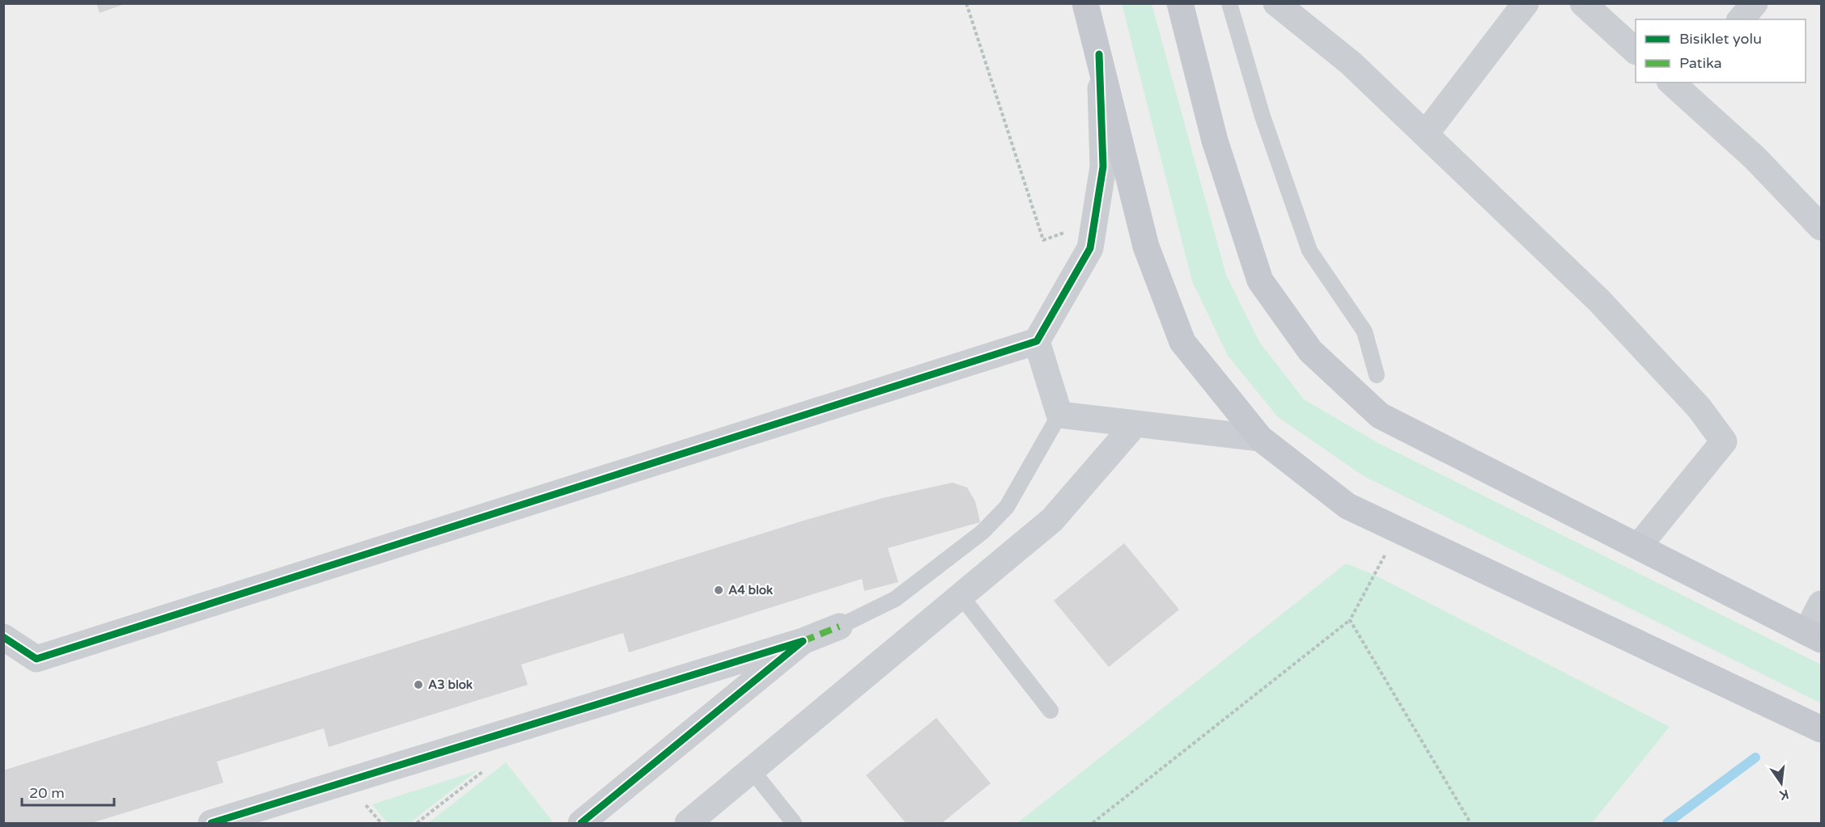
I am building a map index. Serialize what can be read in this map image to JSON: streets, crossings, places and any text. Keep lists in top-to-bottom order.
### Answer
{
  "places": ["A4 blok", "A3 blok"],
  "legend": ["Bisiklet yolu", "Patika"],
  "scale_bar": "20 m",
  "north": "bottom"
}
